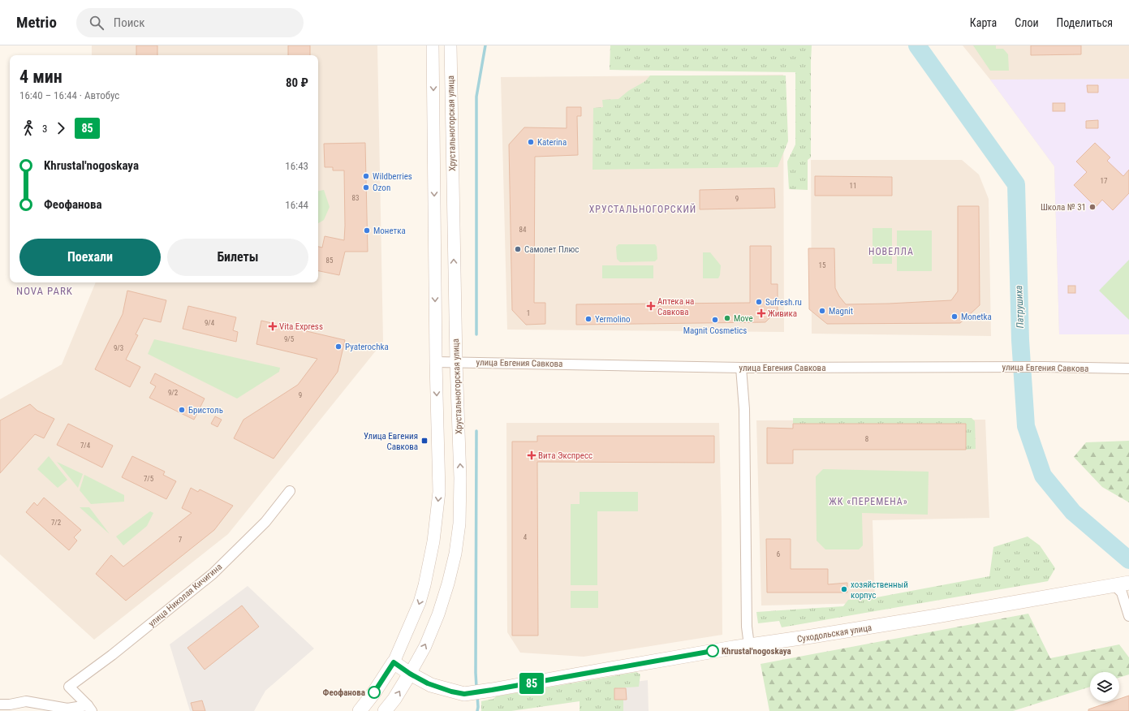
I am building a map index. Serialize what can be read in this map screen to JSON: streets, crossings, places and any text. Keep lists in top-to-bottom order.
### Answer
{
  "streets": {
    "main road": ["Хрустальногорская улица", "Суходольская улица"],
    "street": ["улица Евгения Савкова", "улица Николая Кичигина"]
  },
  "crossings": [
    ["Хрустальногорская улица", "улица Евгения Савкова"],
    ["Хрустальногорская улица", "Суходольская улица"]
  ],
  "districts": [
    "ХРУСТАЛЬНОГОРСКИЙ",
    "НОВЕЛЛА",
    "NOVA PARK",
    "ЖК «ПЕРЕМЕНА»"
  ],
  "water": ["Патрушиха"],
  "places": {
    "other": [
      "Katerina",
      "Wildberries",
      "Ozon",
      "Школа № 31",
      "Монетка",
      "Самолет Плюс",
      "Sufresh.ru",
      "Magnit",
      "Monetka",
      "Move",
      "Yermolino",
      "Magnit Cosmetics",
      "Pyaterochka",
      "Бристоль",
      "хозяйственный корпус",
      "Khrustal'nogoskaya",
      "Феофанова"
    ],
    "health": [
      "Аптека на Савкова",
      "Живика",
      "Vita Express",
      "Вита Экспресс"
    ],
    "transit": ["Улица Евгения Савкова"]
  },
  "lines": ["bus line 85"],
  "house_numbers": [
    "17",
    "11",
    "83",
    "9",
    "84",
    "85",
    "15",
    "1",
    "9/4",
    "9/5",
    "9/3",
    "9/2",
    "9",
    "8",
    "7/4",
    "7/5",
    "7/2",
    "4",
    "7",
    "6"
  ],
  "page": {
    "header": "Metrio",
    "search": "Поиск",
    "nav": ["Карта", "Слои", "Поделиться"],
    "on_map": "85",
    "heading": ["4 мин", "16:40 – 16:44 · Автобус", "80 ₽"],
    "legs": ["3", "85"],
    "list": [
      {
        "name": "Khrustal'nogoskaya",
        "value": "16:43"
      },
      {
        "name": "Феофанова",
        "value": "16:44"
      }
    ],
    "buttons": ["Поехали", "Билеты"]
  }
}
